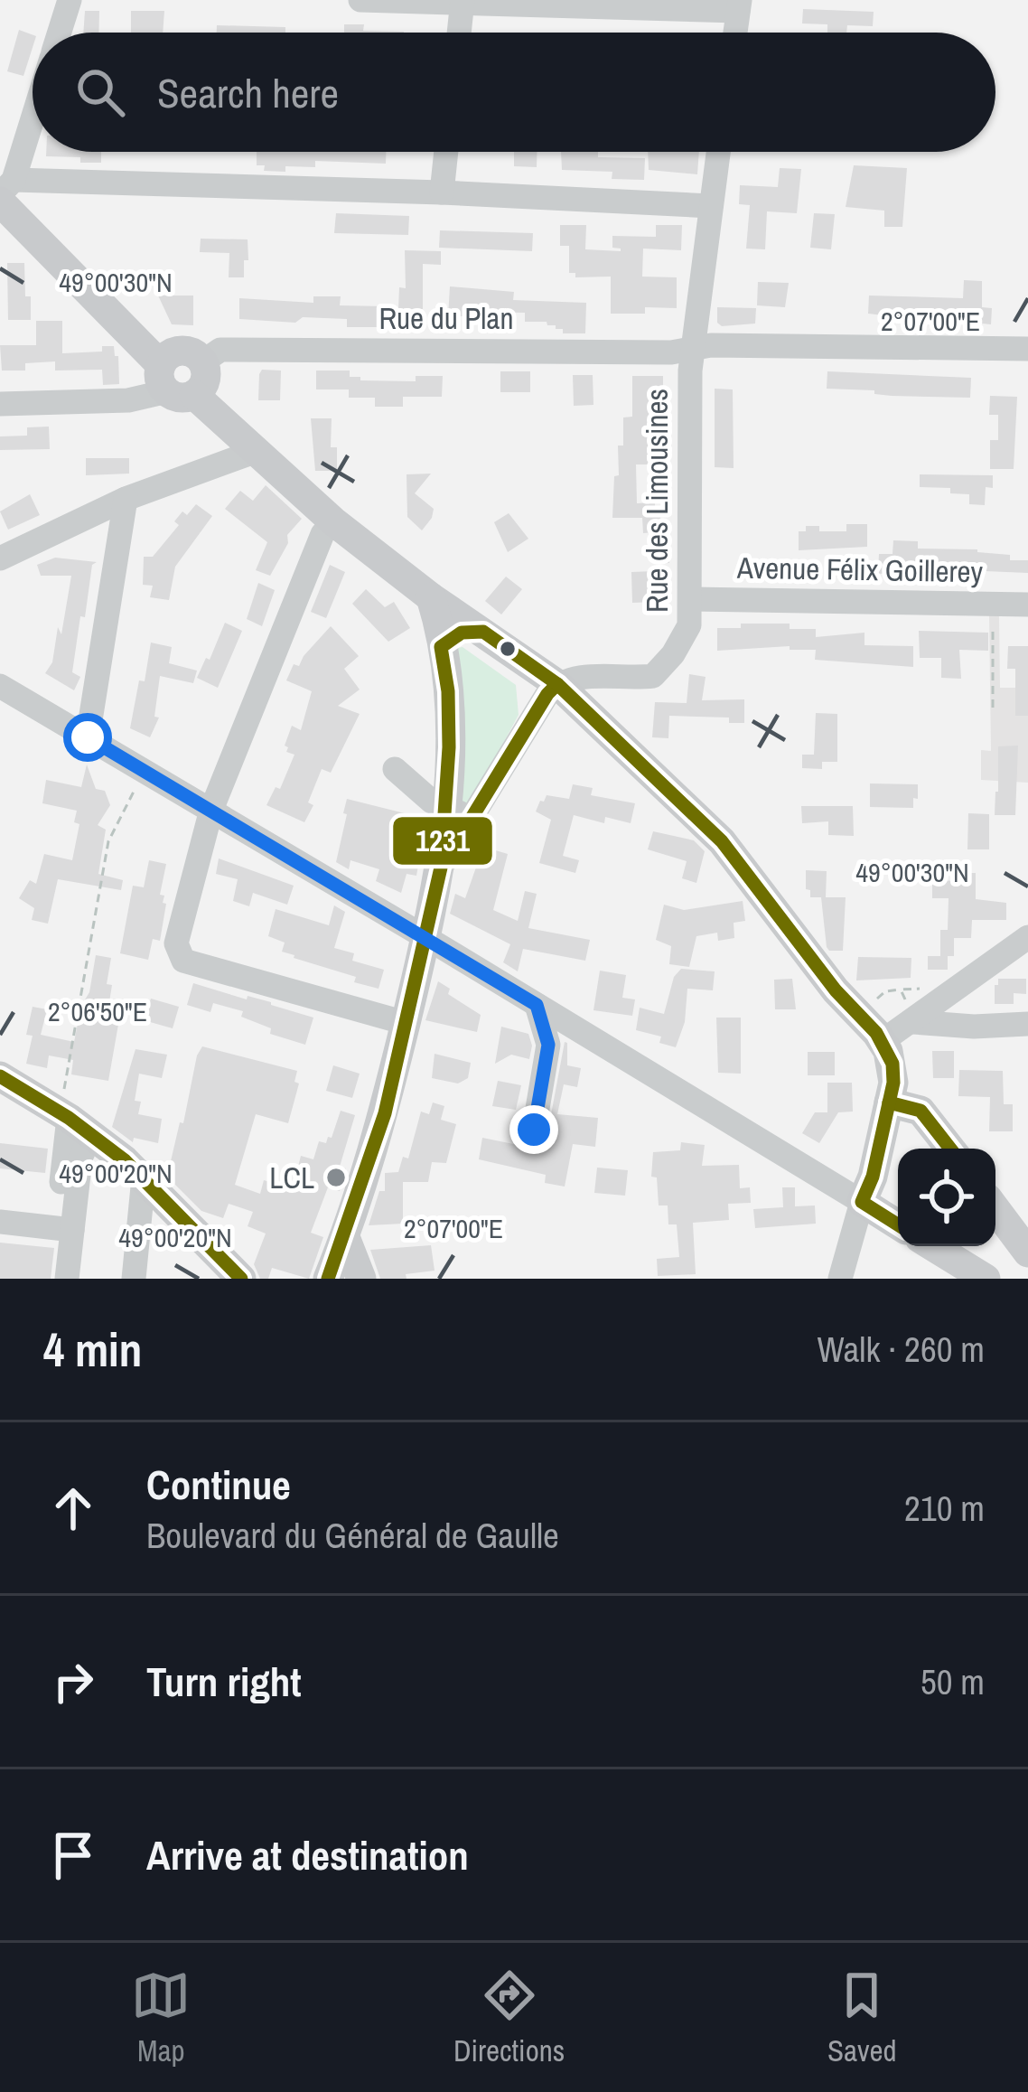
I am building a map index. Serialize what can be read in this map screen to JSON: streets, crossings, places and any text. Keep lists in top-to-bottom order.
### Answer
{
  "streets": {
    "street": ["Rue du Plan", "Rue des Limousines", "Avenue Félix Goillerey"]
  },
  "crossings": [
    ["Rue du Plan", "Rue des Limousines"],
    ["Rue des Limousines", "Avenue Félix Goillerey"]
  ],
  "places": ["LCL"],
  "lines": ["transit line 1231"],
  "page": {
    "search": "Search here",
    "heading": ["4 min", "Walk · 260 m"],
    "list": [
      ["Continue", "Boulevard du Général de Gaulle", "210 m"],
      ["Turn right", "50 m"],
      "Arrive at destination"
    ],
    "nav": ["Map", "Directions", "Saved"]
  },
  "coordinates": [
    "49°00'30\"N",
    "2°07'00\"E",
    "2°06'50\"E",
    "49°00'20\"N"
  ]
}
